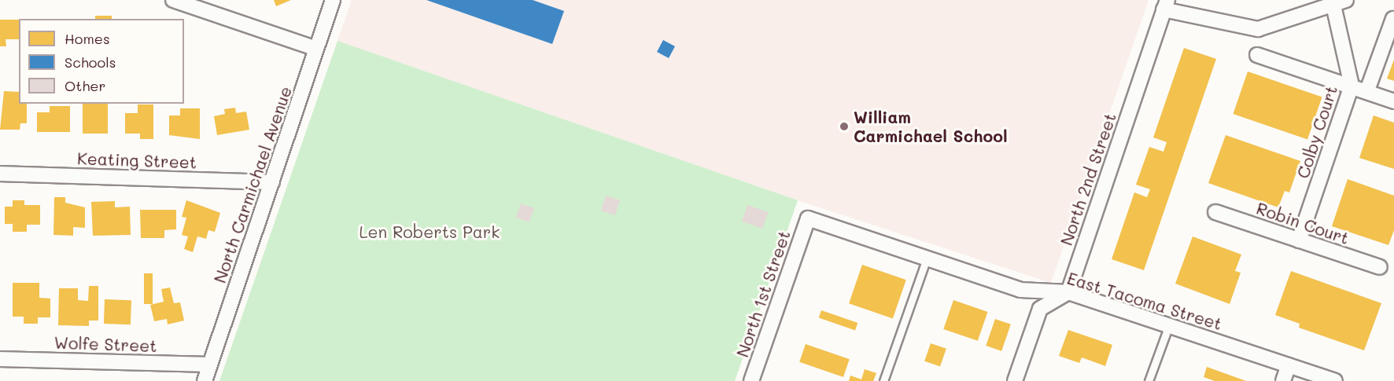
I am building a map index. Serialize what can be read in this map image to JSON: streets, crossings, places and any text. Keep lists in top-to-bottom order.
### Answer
{
  "streets": {
    "street": [
      "Colby Court",
      "Keating Street",
      "North 2nd Street",
      "North Carmichael Avenue",
      "Robin Court",
      "North 1st Street",
      "East Tacoma Street",
      "Wolfe Street"
    ]
  },
  "crossings": [
    ["Colby Court", "Robin Court"],
    ["Keating Street", "North Carmichael Avenue"],
    ["North 2nd Street", "East Tacoma Street"],
    ["North Carmichael Avenue", "Wolfe Street"],
    ["North 1st Street", "East Tacoma Street"]
  ],
  "parks": ["Len Roberts Park"],
  "places": ["William Carmichael School"],
  "legend": ["Homes", "Schools", "Other"]
}
